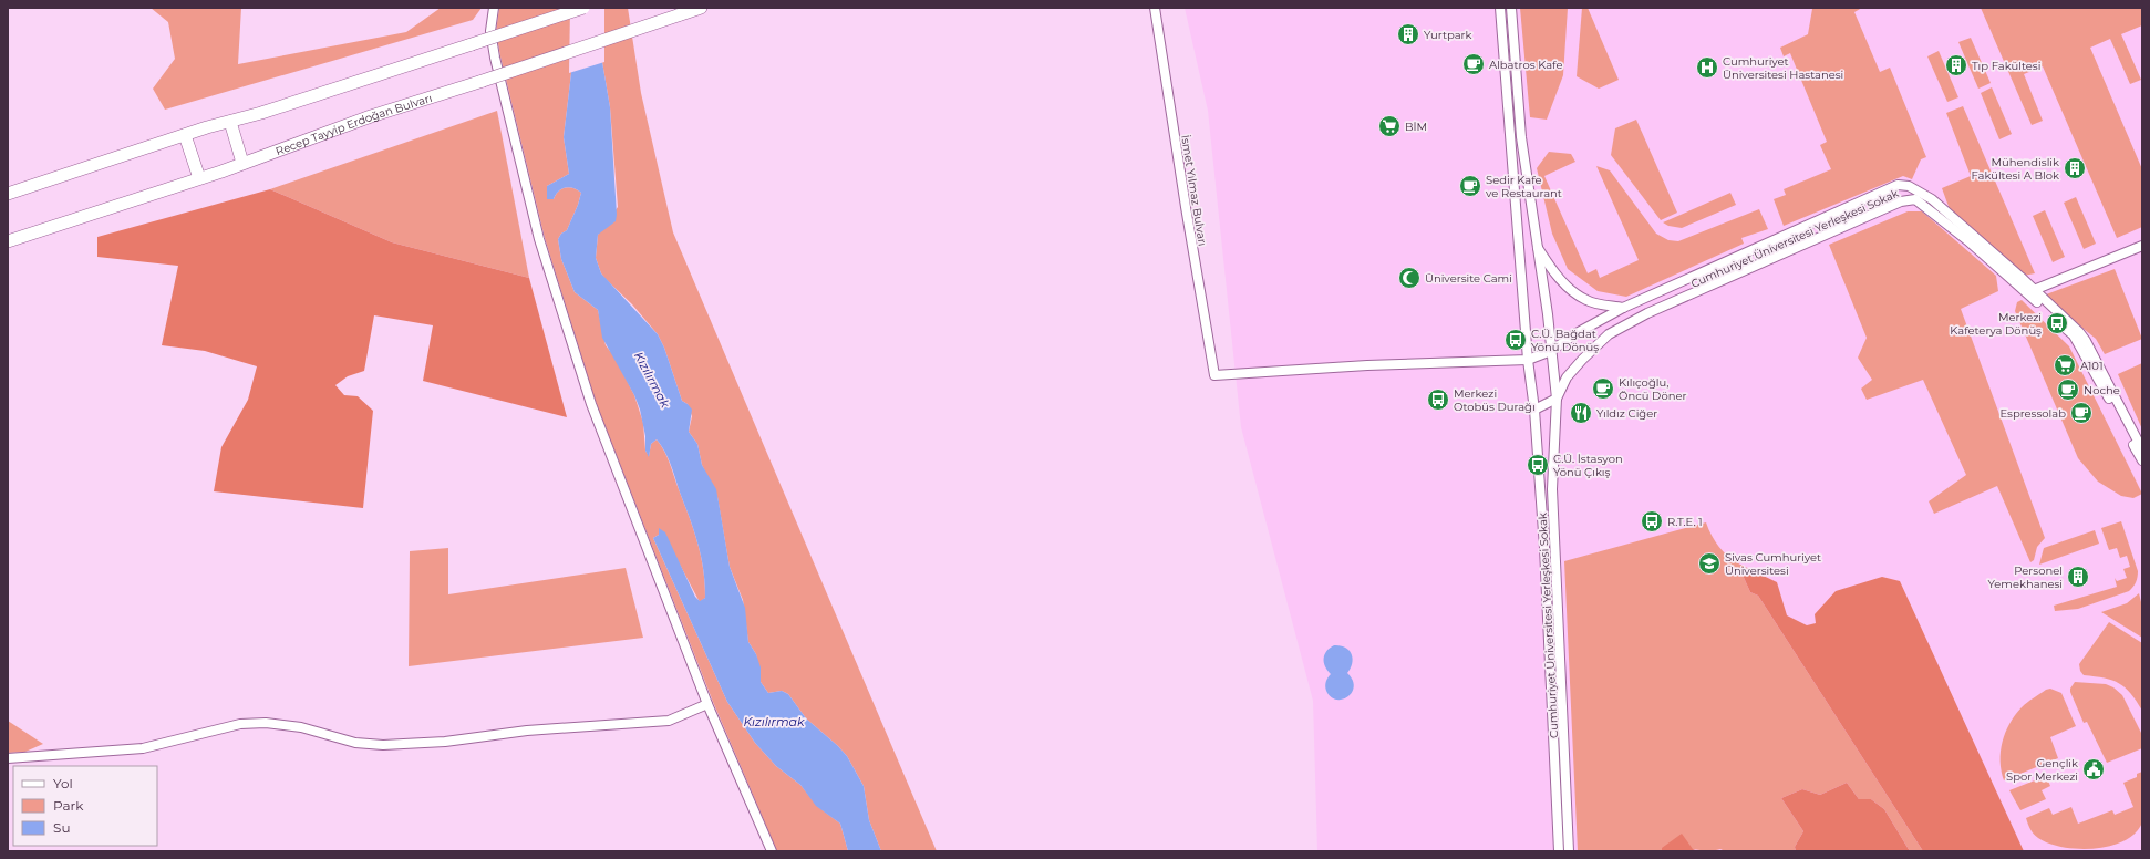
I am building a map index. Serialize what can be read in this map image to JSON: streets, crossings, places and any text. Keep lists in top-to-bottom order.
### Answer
{
  "streets": {
    "street": ["Recep Tayyip Erdoğan Bulvarı", "İsmet Yılmaz Bulvarı", "Cumhuriyet Üniversitesi Yerleşkesi Sokak"]
  },
  "crossings": [
    ["İsmet Yılmaz Bulvarı", "Cumhuriyet Üniversitesi Yerleşkesi Sokak"]
  ],
  "water": ["Kızılırmak"],
  "places": {
    "building": [
      "Yurtpark",
      "Tıp Fakültesi",
      "Mühendislik Fakültesi A Blok",
      "Personel Yemekhanesi"
    ],
    "cafe": [
      "Albatros Kafe",
      "Sedir Kafe ve Restaurant",
      "Kılıçoğlu, Öncü Döner",
      "Noche",
      "Espressolab"
    ],
    "hospital": ["Cumhuriyet Üniversitesi Hastanesi"],
    "supermarket": ["BİM", "A101"],
    "mosque": ["Üniversite Cami"],
    "bus stop": [
      "Merkezi Kafeterya Dönüş",
      "C.Ü. Bağdat Yönü Dönüş",
      "Merkezi Otobüs Durağı",
      "C.Ü. İstasyon Yönü Çıkış",
      "R.T.E. 1"
    ],
    "restaurant": ["Yıldız Ciğer"],
    "school or university": ["Sivas Cumhuriyet Üniversitesi"],
    "public building": ["Gençlik Spor Merkezi"]
  },
  "legend": ["Yol", "Park", "Su"]
}
